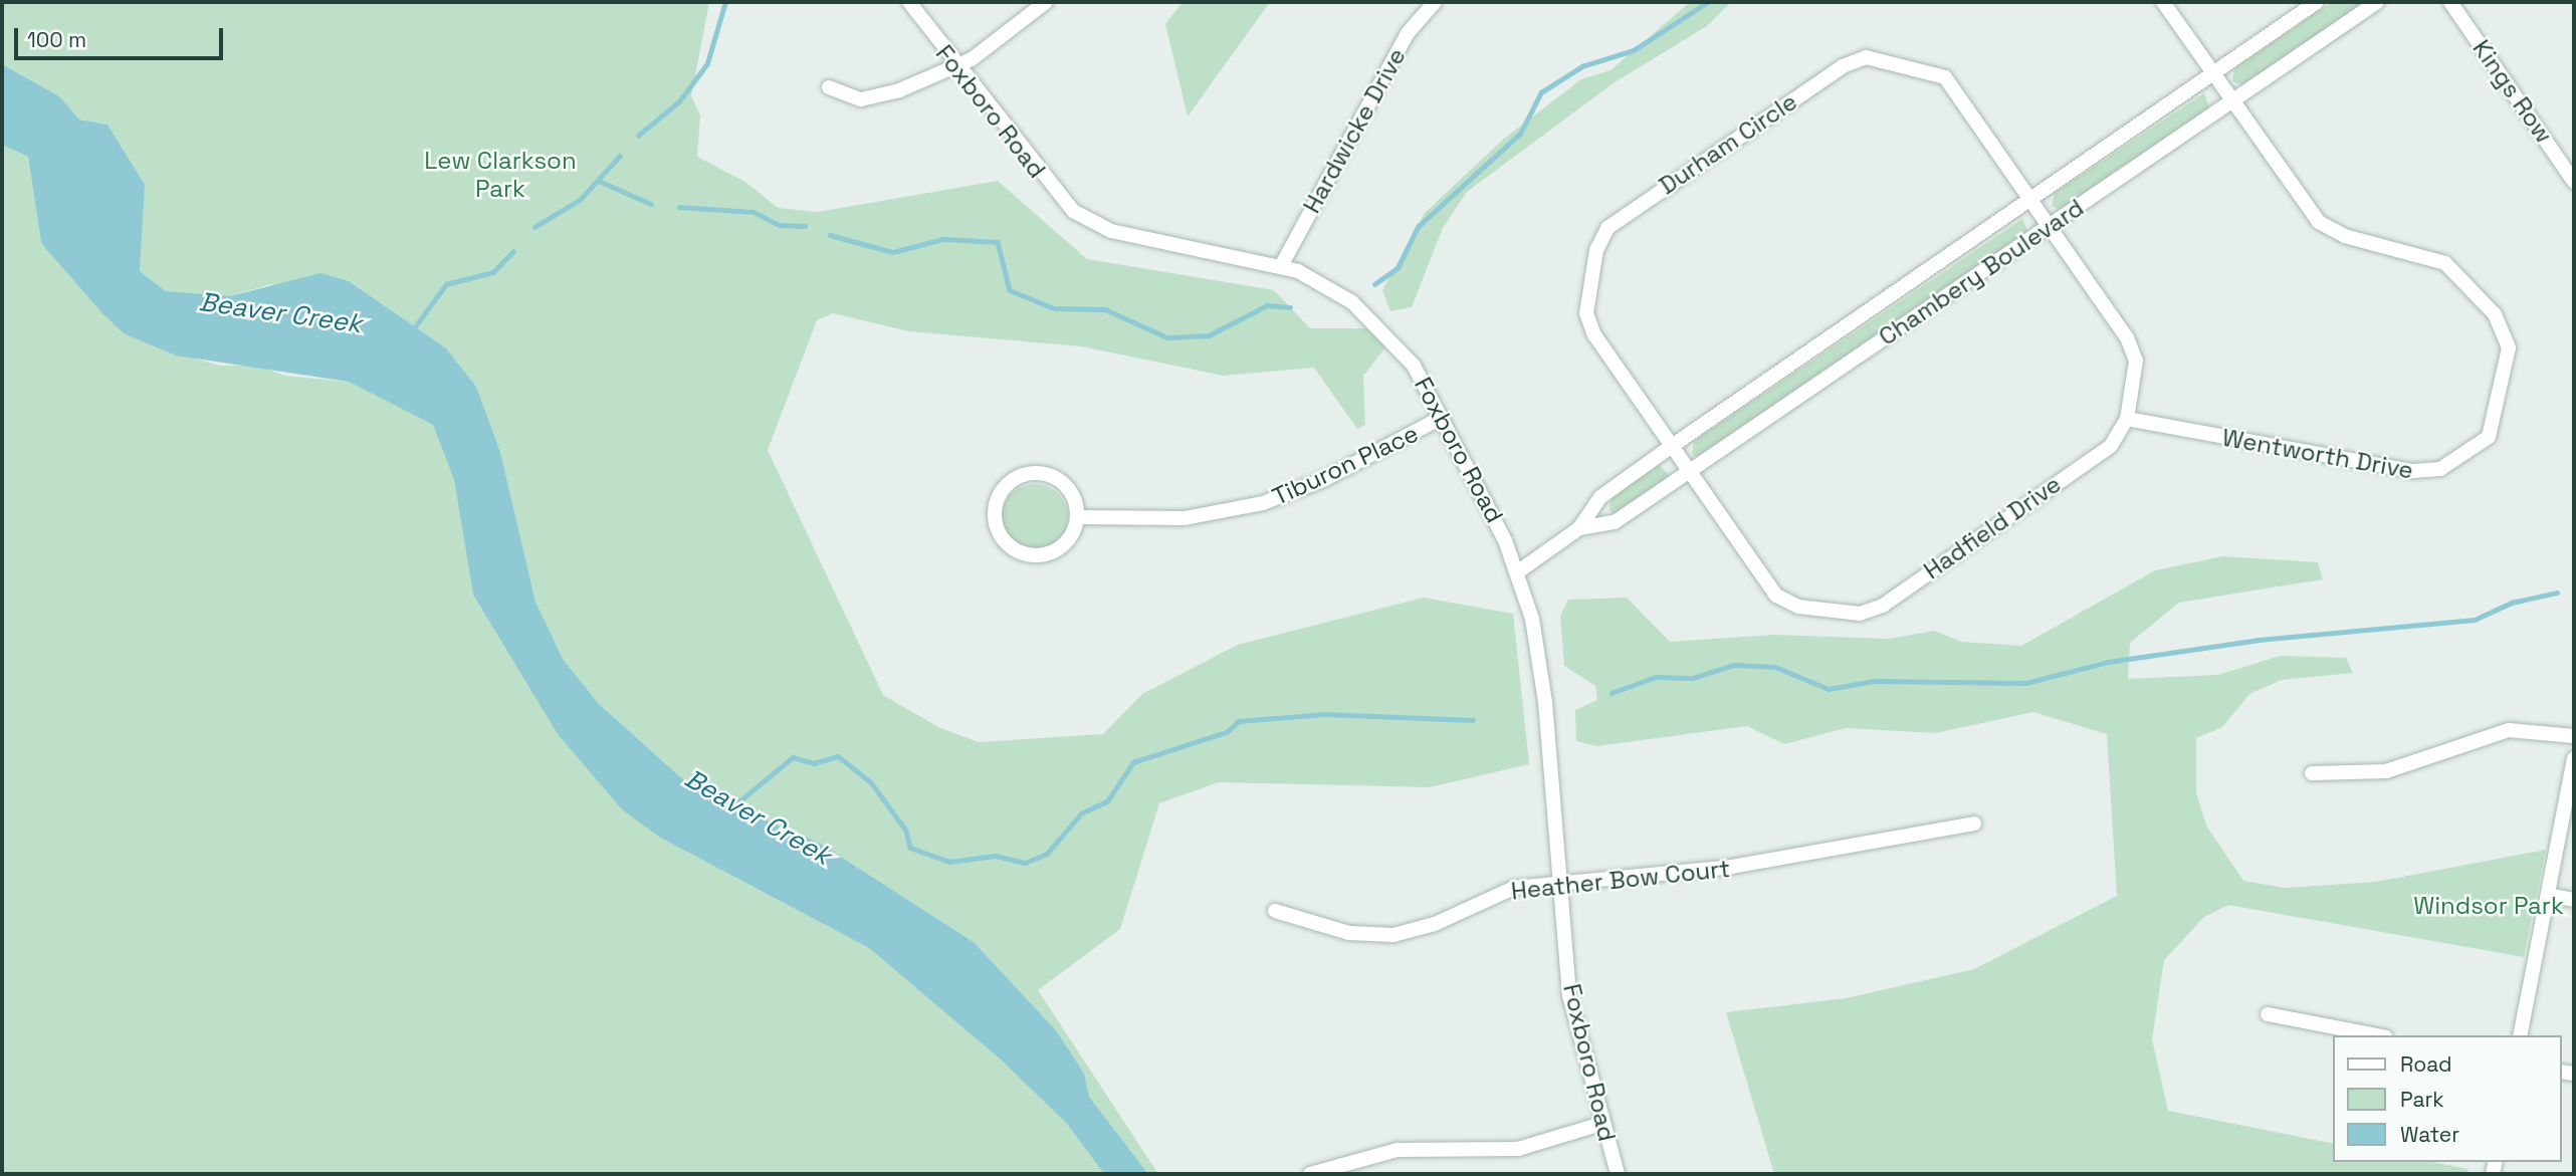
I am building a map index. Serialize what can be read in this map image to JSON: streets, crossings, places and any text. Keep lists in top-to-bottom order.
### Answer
{
  "streets": {
    "street": [
      "Kings Row",
      "Foxboro Road",
      "Hardwicke Drive",
      "Durham Circle",
      "Chambery Boulevard",
      "Wentworth Drive",
      "Tiburon Place",
      "Hadfield Drive",
      "Heather Bow Court"
    ]
  },
  "crossings": [
    ["Foxboro Road", "Hardwicke Drive"],
    ["Foxboro Road", "Chambery Boulevard"],
    ["Foxboro Road", "Tiburon Place"],
    ["Foxboro Road", "Heather Bow Court"],
    ["Durham Circle", "Chambery Boulevard"],
    ["Durham Circle", "Hadfield Drive"],
    ["Chambery Boulevard", "Wentworth Drive"],
    ["Chambery Boulevard", "Hadfield Drive"],
    ["Wentworth Drive", "Hadfield Drive"]
  ],
  "water": ["Beaver Creek"],
  "parks": ["Lew Clarkson Park", "Windsor Park"],
  "legend": ["Road", "Park", "Water"],
  "scale_bar": "100 m"
}
